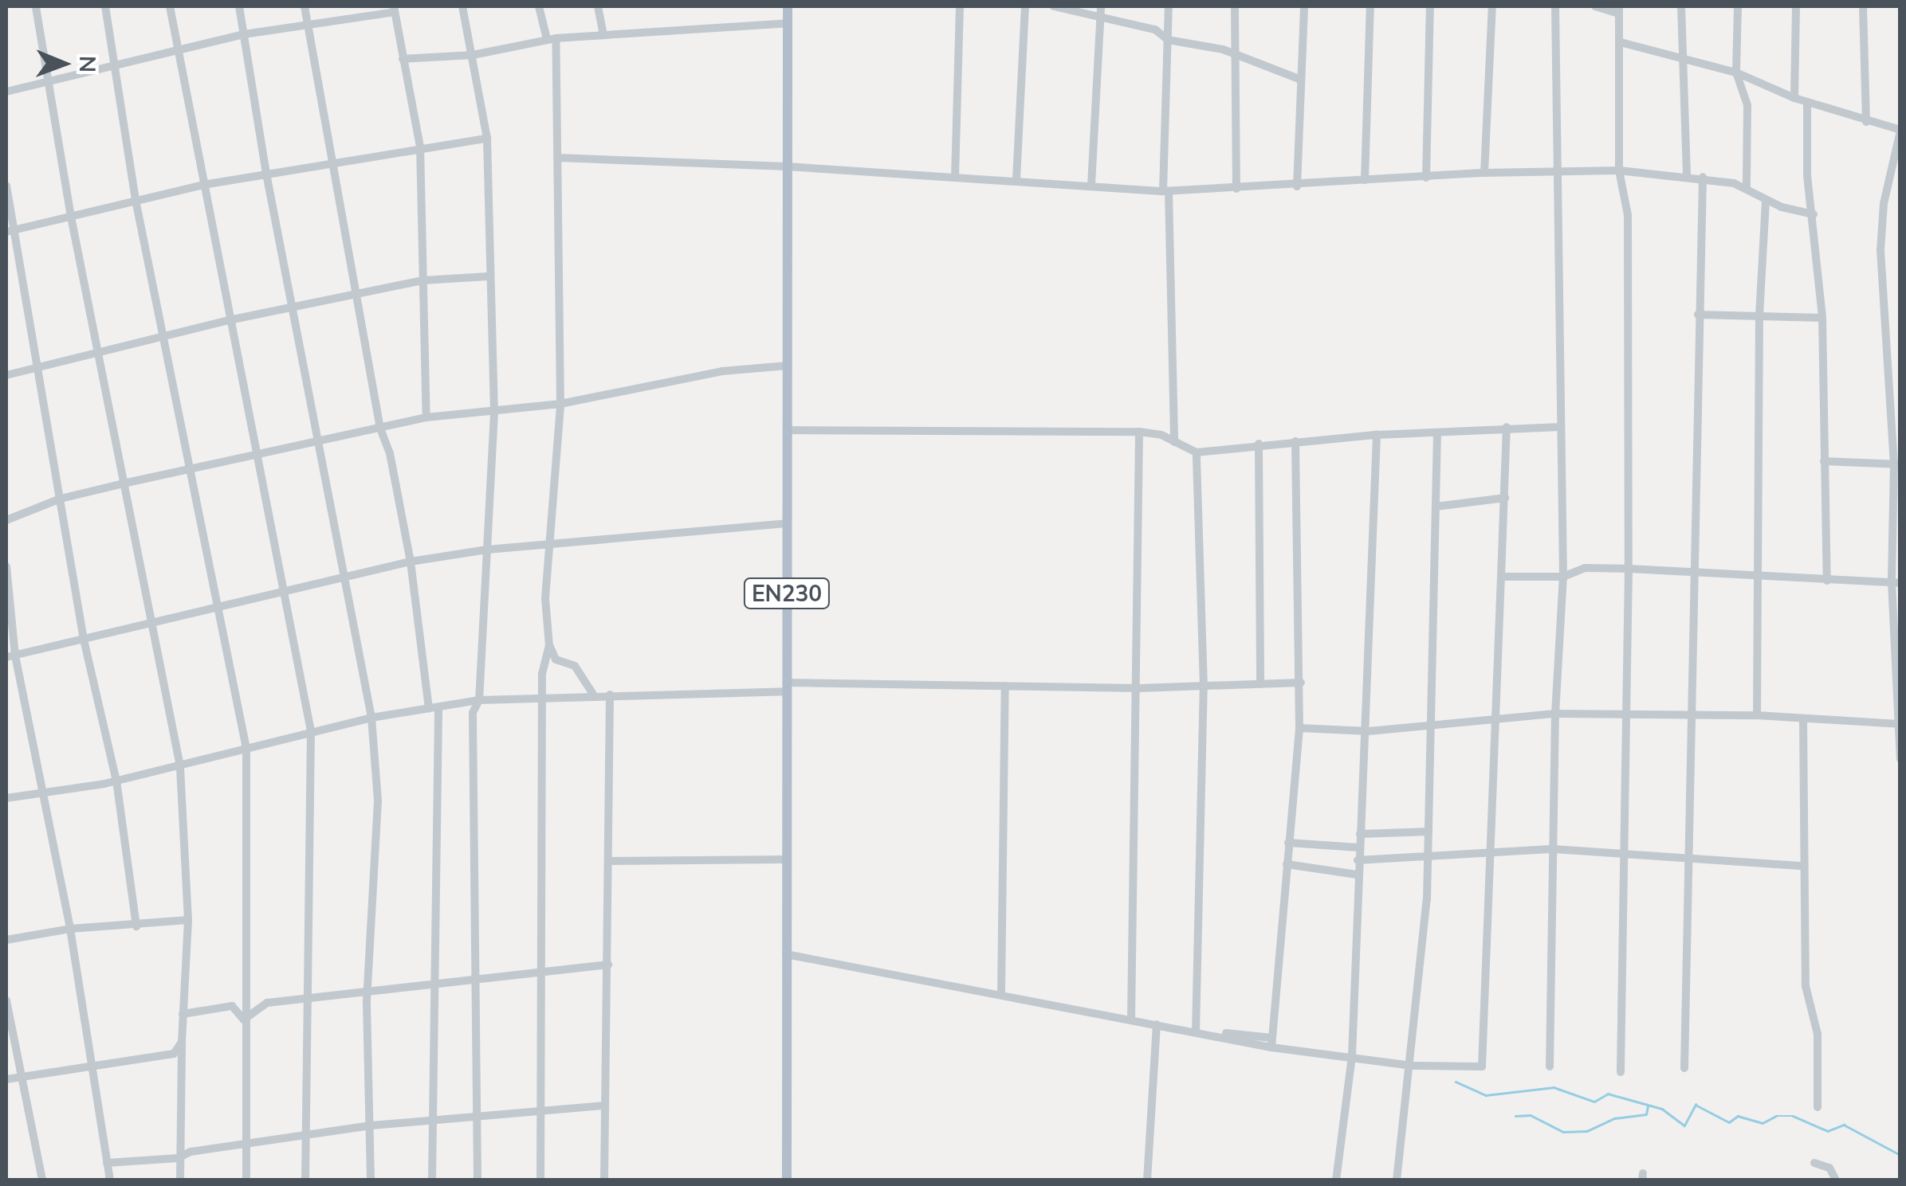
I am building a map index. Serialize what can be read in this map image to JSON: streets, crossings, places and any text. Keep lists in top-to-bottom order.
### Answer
{
  "streets": {
    "main road": ["EN230"]
  },
  "north": "right"
}
